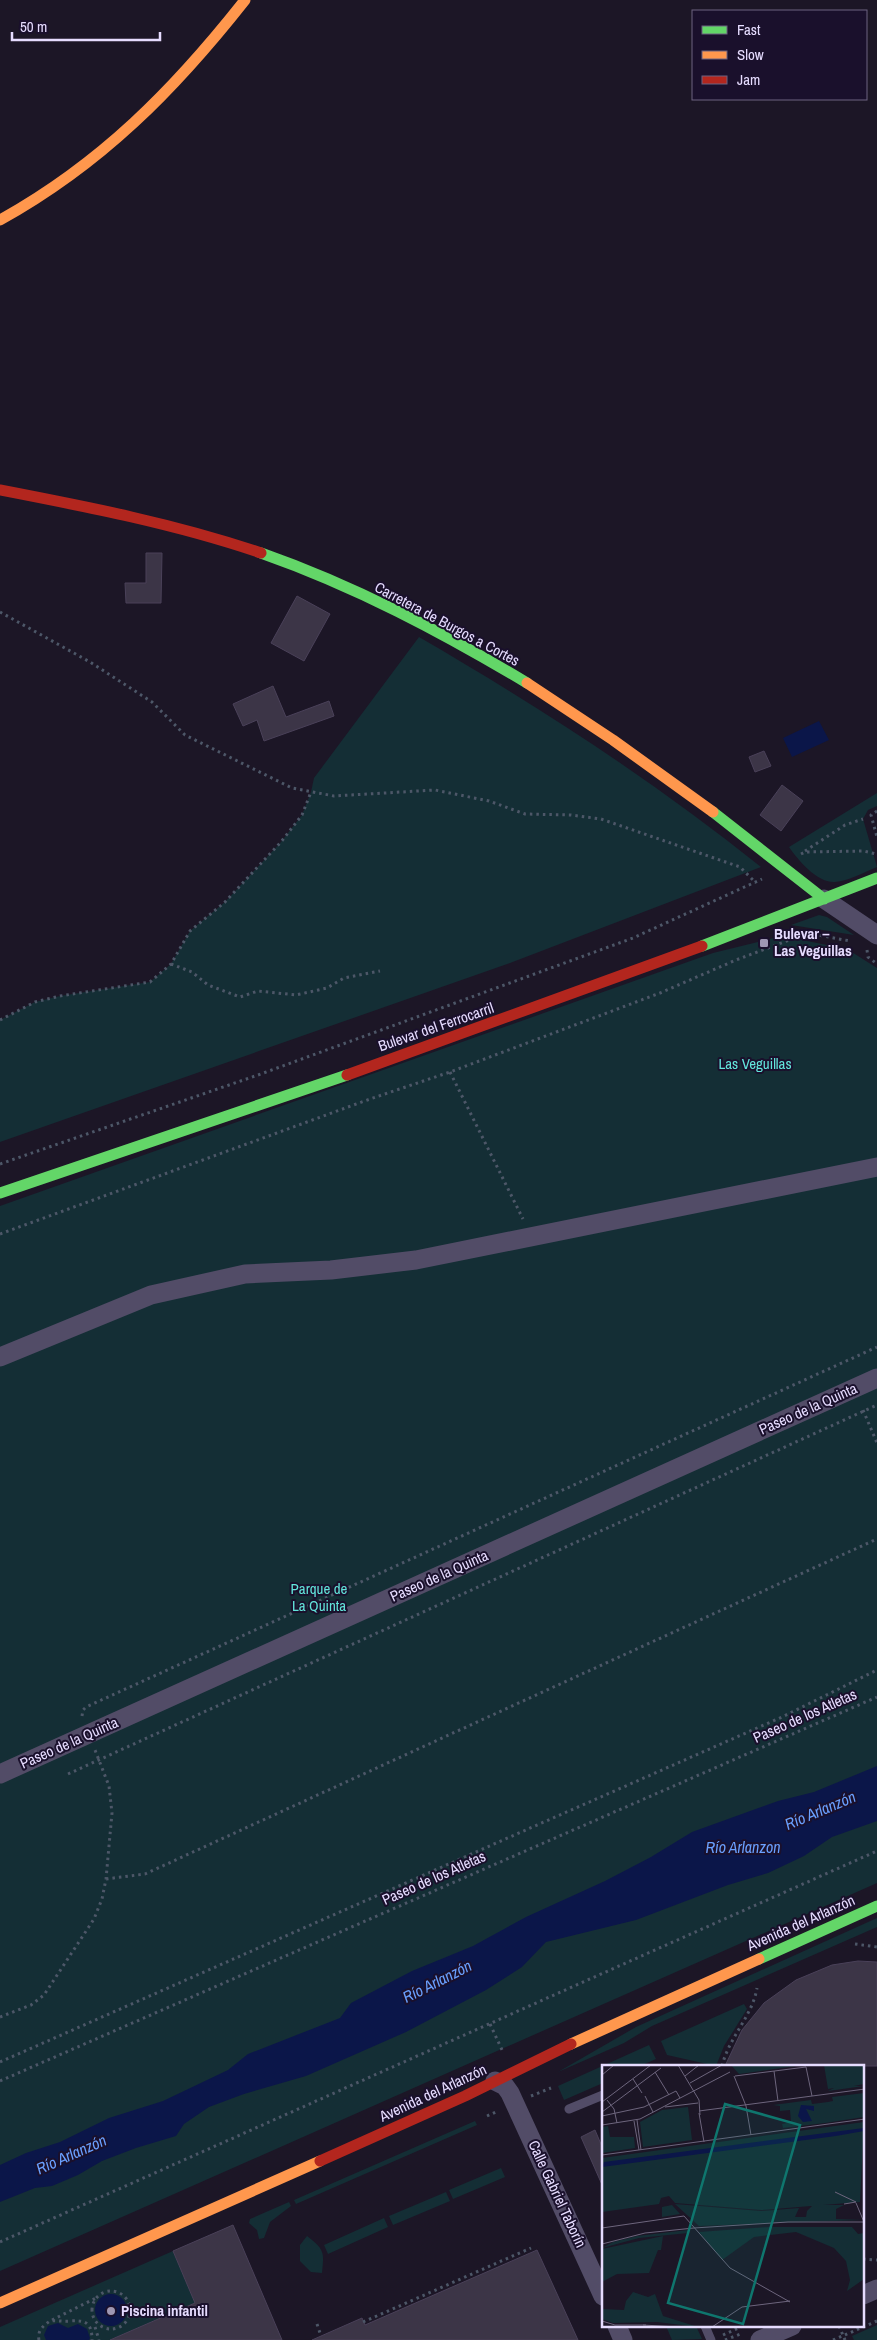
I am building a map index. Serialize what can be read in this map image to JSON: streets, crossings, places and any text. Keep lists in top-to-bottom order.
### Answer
{
  "streets": {
    "street": [
      "Carretera de Burgos a Cortes",
      "Bulevar del Ferrocarril",
      "Paseo de la Quinta",
      "Avenida del Arlanzón",
      "Calle Gabriel Taborín"
    ],
    "path": ["Paseo de los Atletas"]
  },
  "crossings": [
    ["Carretera de Burgos a Cortes", "Bulevar del Ferrocarril"],
    ["Avenida del Arlanzón", "Calle Gabriel Taborín"]
  ],
  "water": ["Río Arlanzón", "Río Arlanzon"],
  "parks": ["Las Veguillas", "Parque de La Quinta"],
  "places": {
    "transit": ["Bulevar – Las Veguillas"],
    "other": ["Piscina infantil"]
  },
  "legend": ["Fast", "Slow", "Jam"],
  "scale_bar": "50 m"
}
